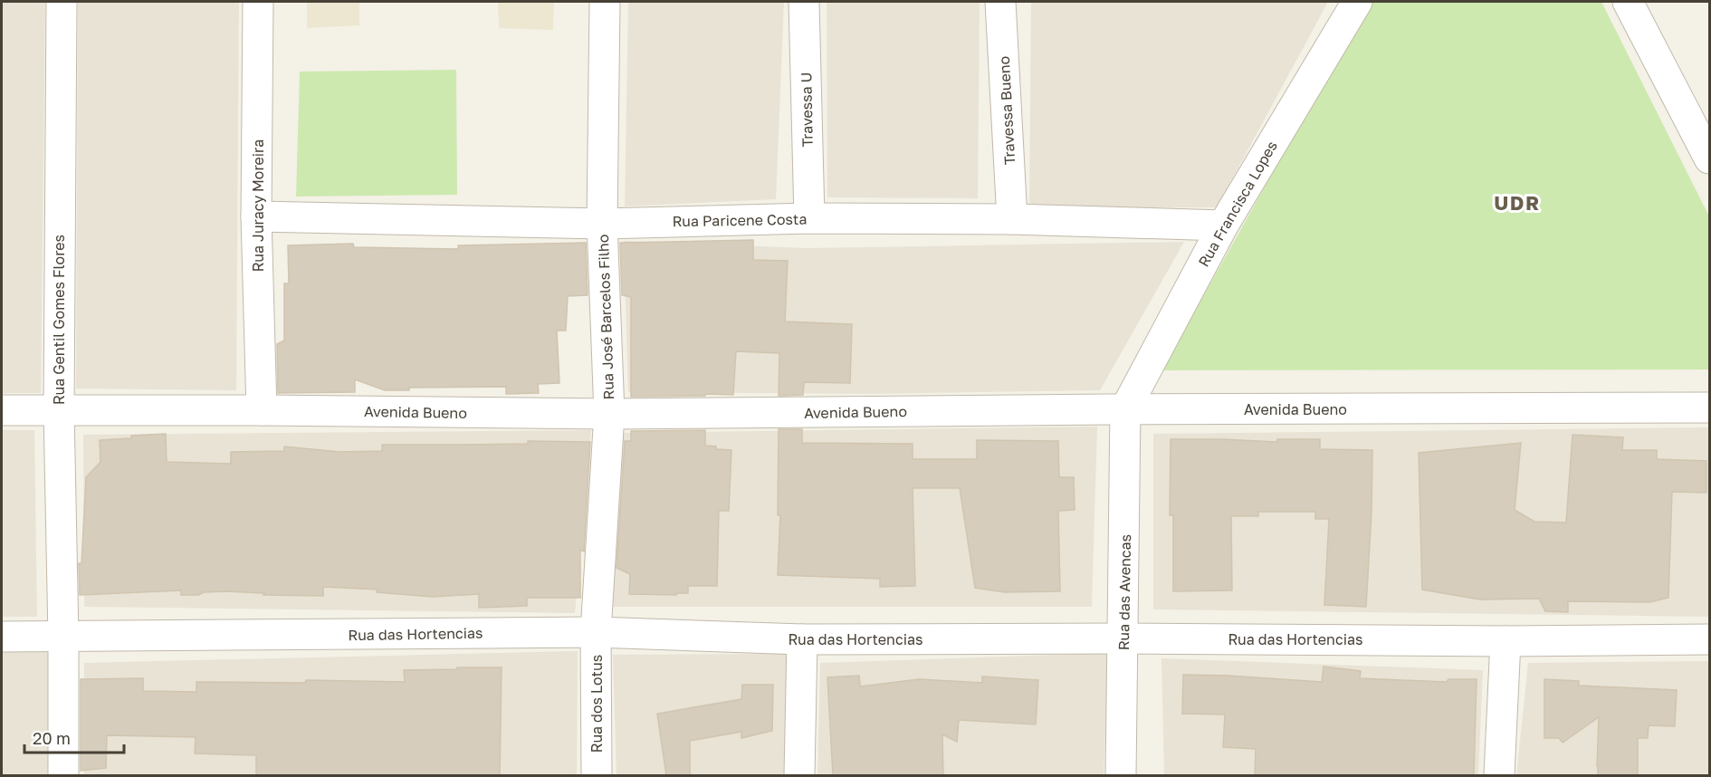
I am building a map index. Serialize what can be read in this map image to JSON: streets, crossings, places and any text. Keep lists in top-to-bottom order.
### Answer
{
  "streets": {
    "street": [
      "Travessa U",
      "Travessa Bueno",
      "Rua Francisca Lopes",
      "Rua Juracy Moreira",
      "Rua Paricene Costa",
      "Rua José Barcelos Filho",
      "Rua Gentil Gomes Flores",
      "Avenida Bueno",
      "Rua das Avencas",
      "Rua das Hortencias",
      "Rua dos Lotus"
    ]
  },
  "crossings": [
    ["Travessa U", "Rua Paricene Costa"],
    ["Travessa Bueno", "Rua Paricene Costa"],
    ["Rua Francisca Lopes", "Rua Paricene Costa"],
    ["Rua Francisca Lopes", "Avenida Bueno"],
    ["Rua Francisca Lopes", "Rua das Avencas"],
    ["Rua Juracy Moreira", "Rua Paricene Costa"],
    ["Rua Juracy Moreira", "Avenida Bueno"],
    ["Rua Paricene Costa", "Rua José Barcelos Filho"],
    ["Rua José Barcelos Filho", "Avenida Bueno"],
    ["Rua José Barcelos Filho", "Rua das Hortencias"],
    ["Rua José Barcelos Filho", "Rua dos Lotus"],
    ["Rua Gentil Gomes Flores", "Avenida Bueno"],
    ["Rua Gentil Gomes Flores", "Rua das Hortencias"],
    ["Avenida Bueno", "Rua das Avencas"],
    ["Rua das Avencas", "Rua das Hortencias"],
    ["Rua das Hortencias", "Rua dos Lotus"]
  ],
  "districts": ["UDR"],
  "scale_bar": "20 m"
}
